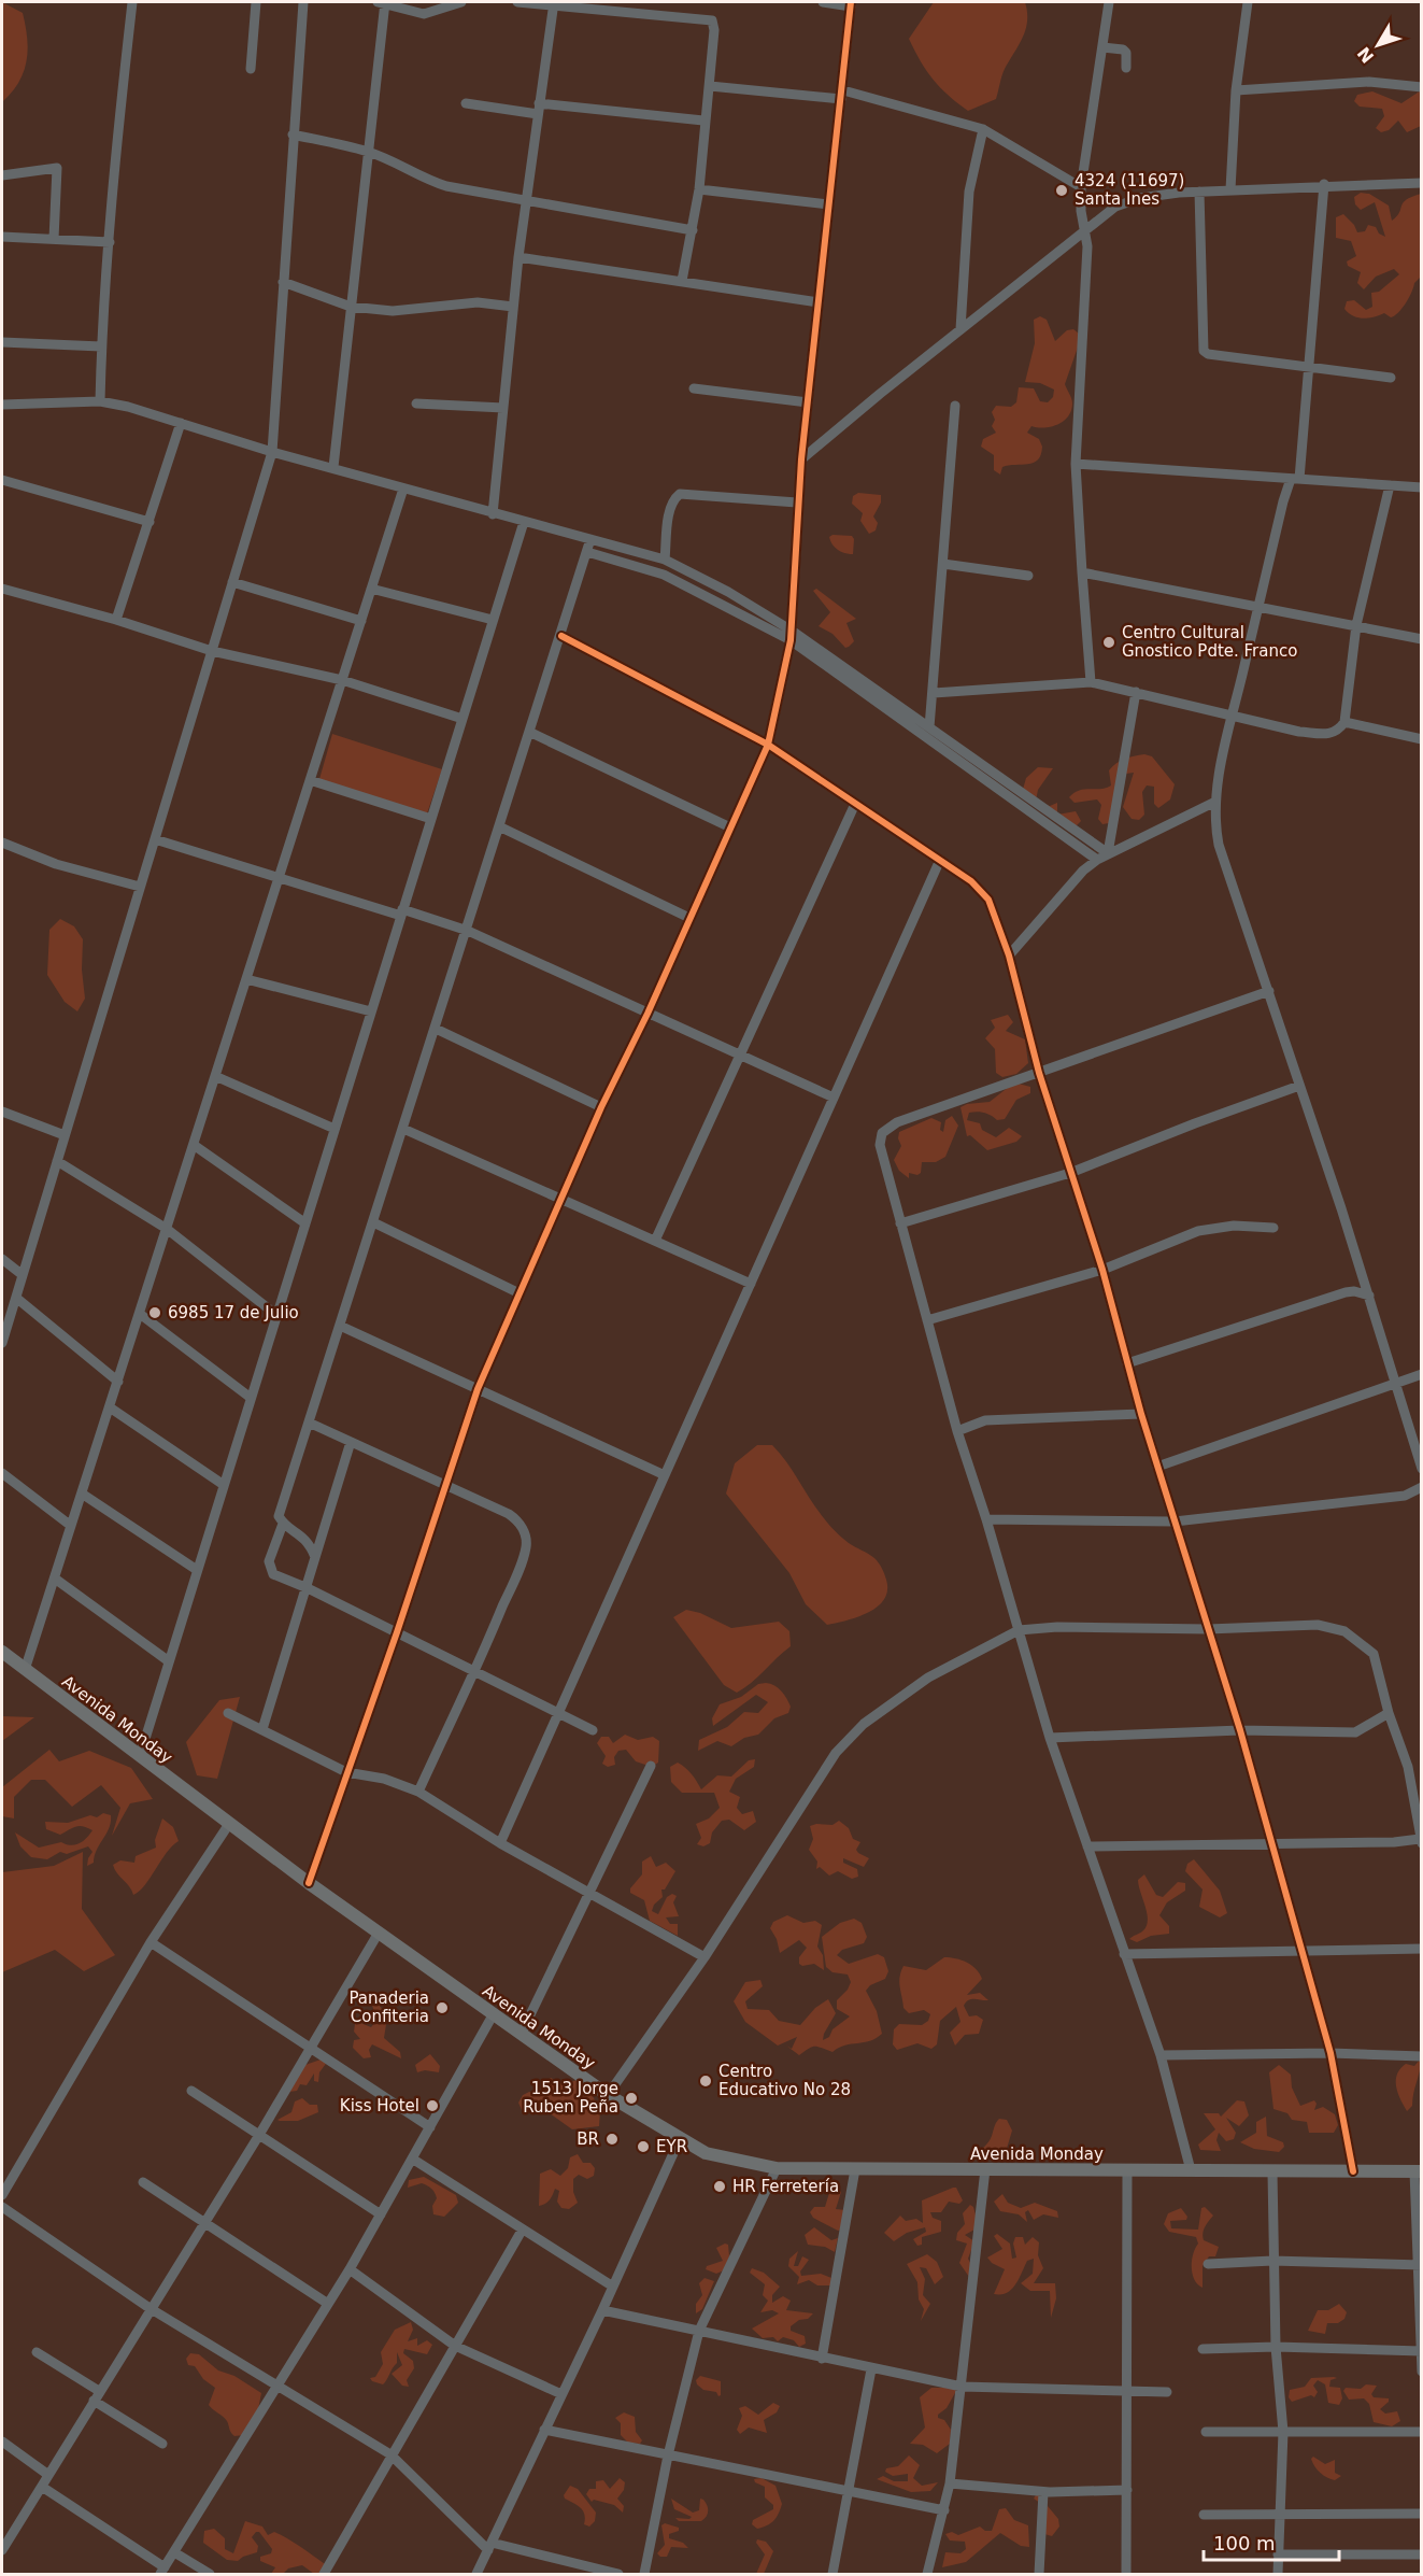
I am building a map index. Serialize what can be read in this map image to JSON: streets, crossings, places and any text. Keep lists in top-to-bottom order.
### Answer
{
  "streets": {
    "main road": ["Avenida Monday"]
  },
  "places": [
    "4324 (11697) Santa Ines",
    "Centro Cultural Gnostico Pdte. Franco",
    "6985 17 de Julio",
    "Panaderia Confiteria",
    "Centro Educativo No 28",
    "1513 Jorge Ruben Peña",
    "Kiss Hotel",
    "BR",
    "EYR",
    "HR Ferretería"
  ],
  "scale_bar": "100 m",
  "north": "bottom left"
}
